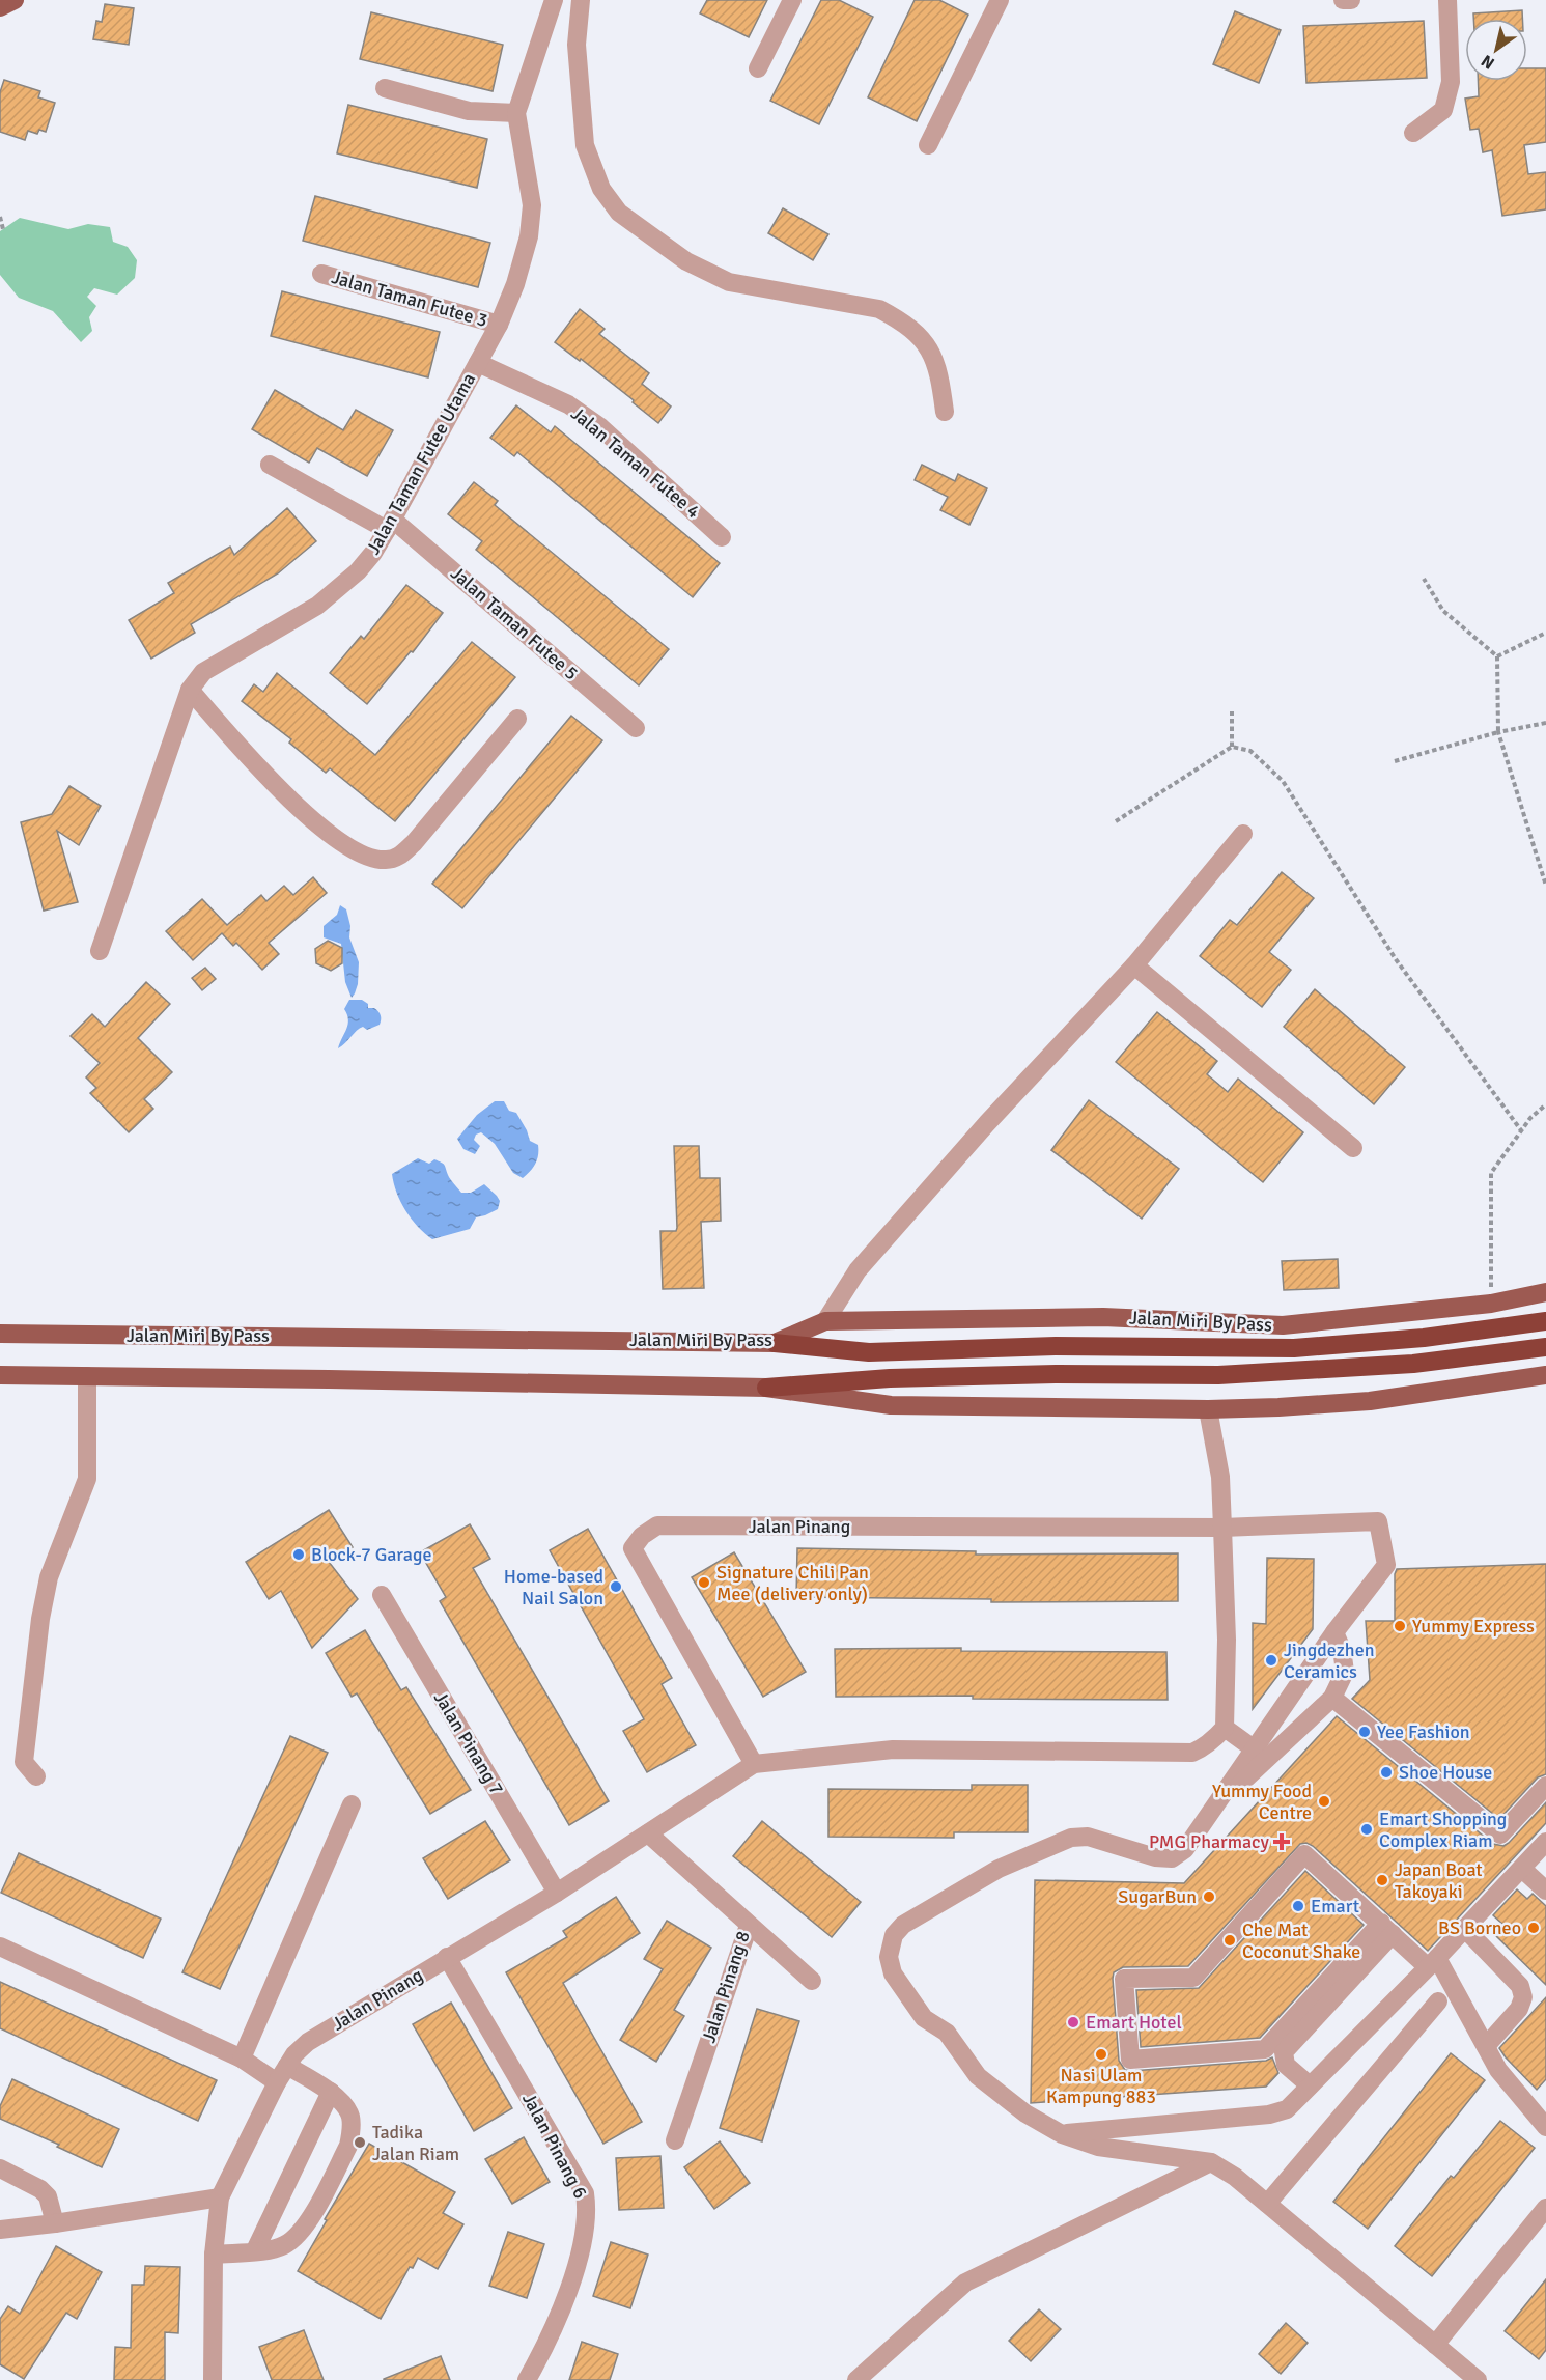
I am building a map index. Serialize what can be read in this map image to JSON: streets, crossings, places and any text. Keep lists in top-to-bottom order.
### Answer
{
  "streets": {
    "main road": ["Jalan Miri By Pass"],
    "street": [
      "Jalan Taman Futee 3",
      "Jalan Taman Futee 4",
      "Jalan Taman Futee Utama",
      "Jalan Taman Futee 5",
      "Jalan Pinang",
      "Jalan Pinang 7",
      "Jalan Pinang 8",
      "Jalan Pinang 6"
    ]
  },
  "crossings": [
    ["Jalan Taman Futee 3", "Jalan Taman Futee Utama"],
    ["Jalan Taman Futee 4", "Jalan Taman Futee Utama"],
    ["Jalan Taman Futee Utama", "Jalan Taman Futee 5"],
    ["Jalan Pinang", "Jalan Pinang 7"],
    ["Jalan Pinang", "Jalan Pinang 8"],
    ["Jalan Pinang", "Jalan Pinang 6"]
  ],
  "places": {
    "other": [
      "Block-7 Garage",
      "Signature Chili Pan Mee (delivery only)",
      "Home-based Nail Salon",
      "Yummy Express",
      "Jingdezhen Ceramics",
      "Yee Fashion",
      "Shoe House",
      "Yummy Food Centre",
      "Emart Shopping Complex Riam",
      "Japan Boat Takoyaki",
      "SugarBun",
      "Emart",
      "BS Borneo",
      "Che Mat Coconut Shake",
      "Emart Hotel",
      "Nasi Ulam Kampung 883",
      "Tadika Jalan Riam"
    ],
    "health": ["PMG Pharmacy"]
  },
  "north": "bottom left"
}
